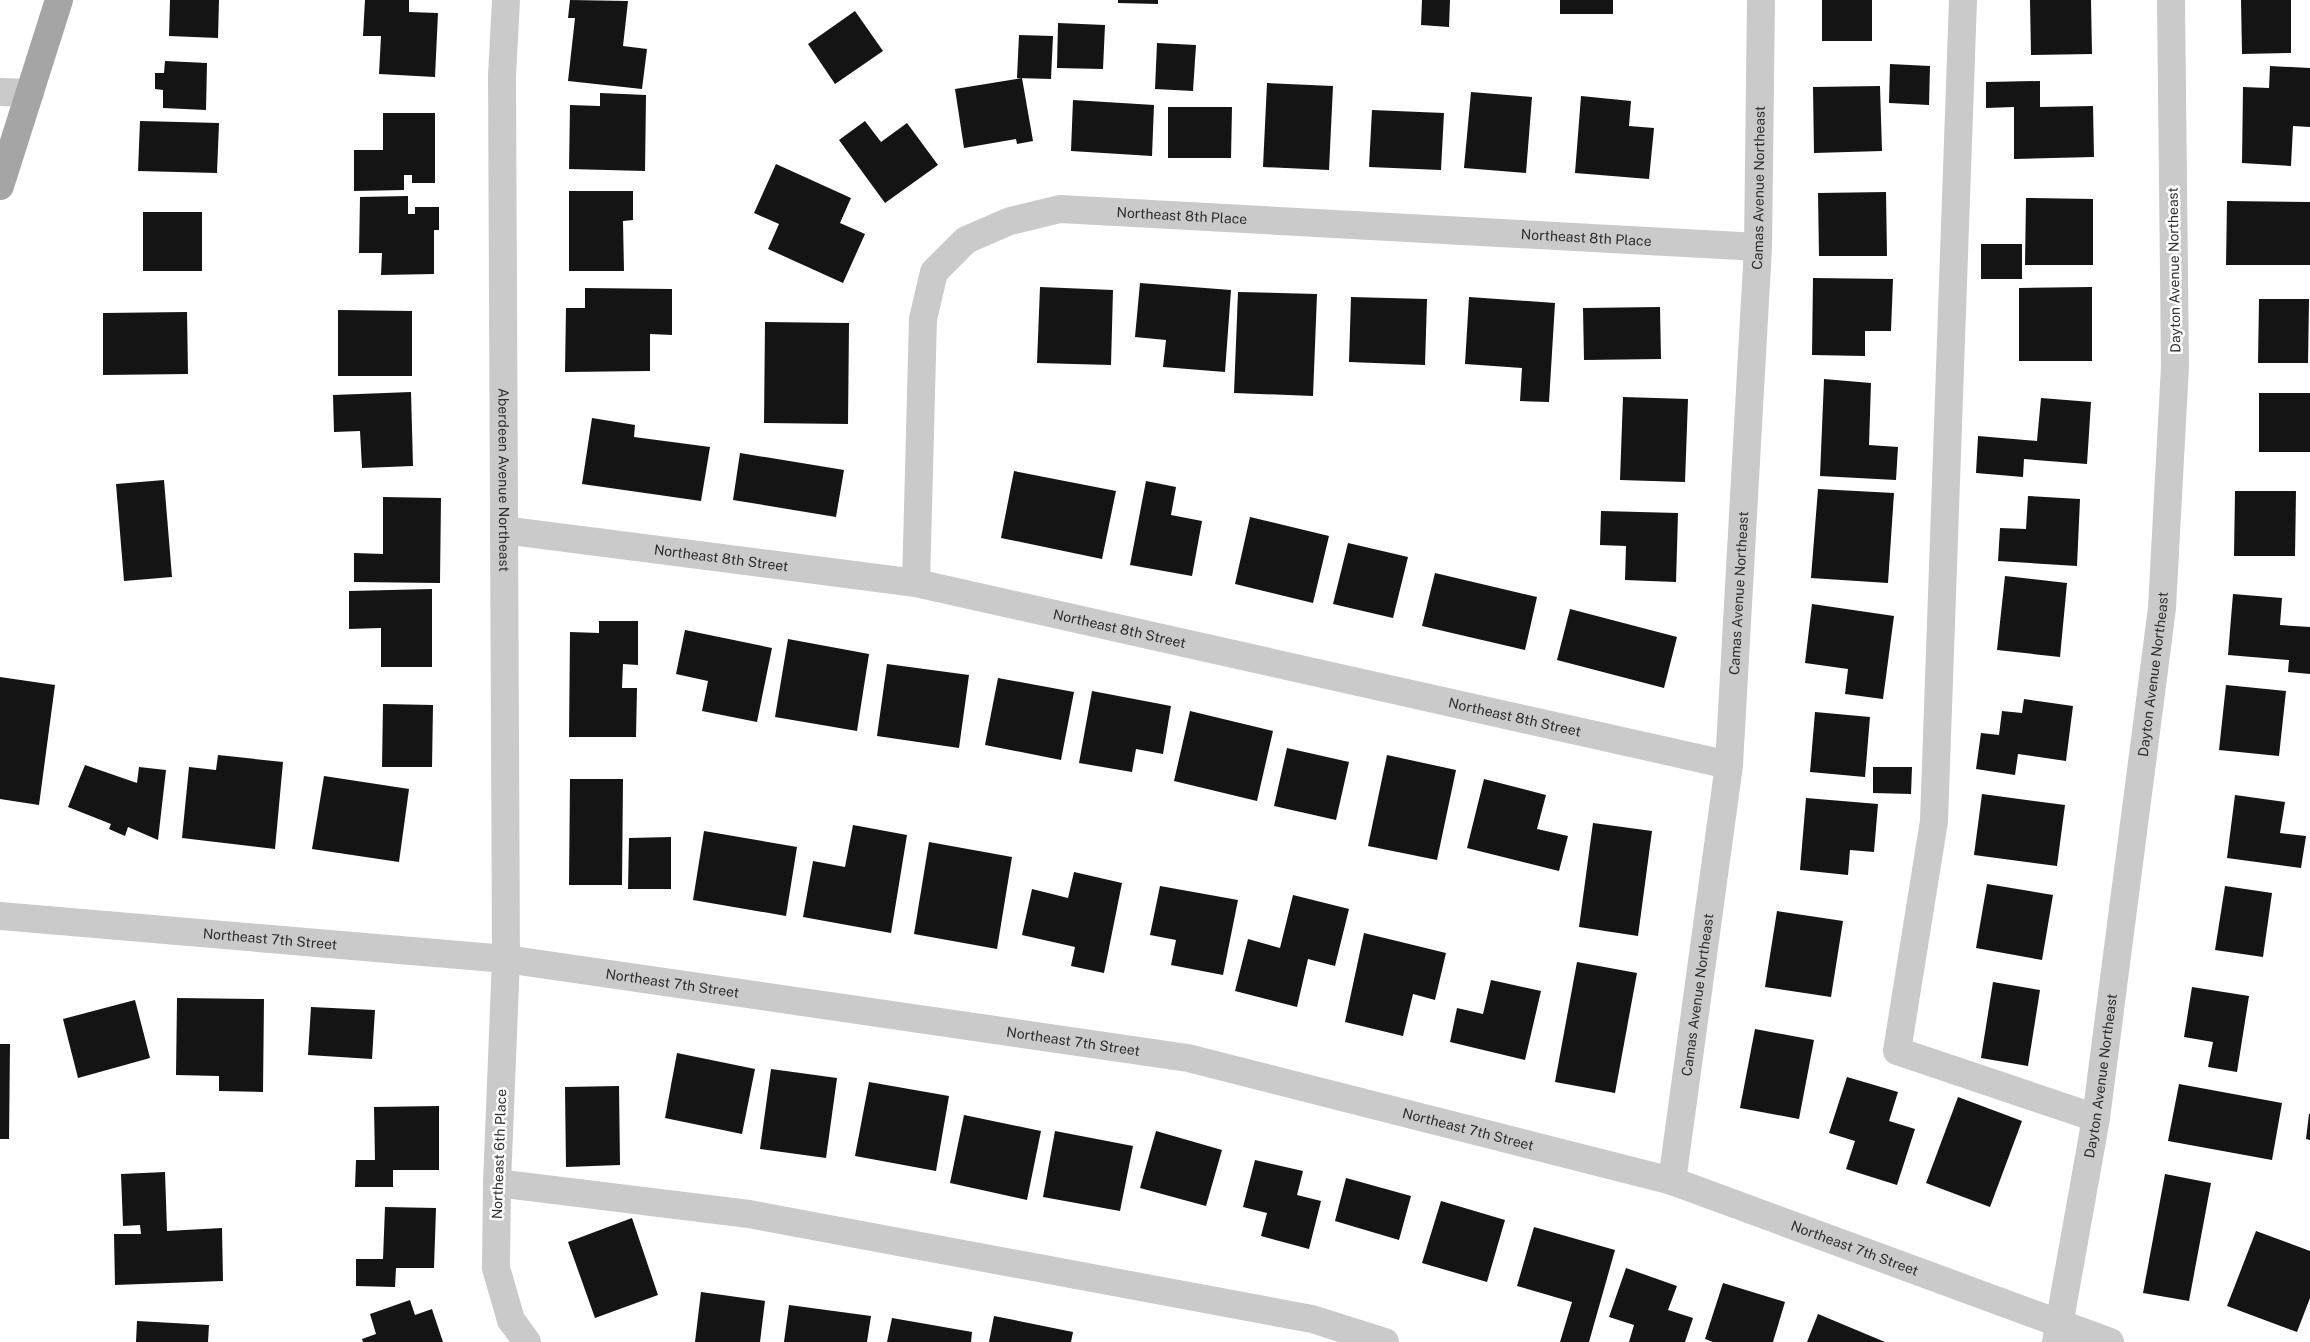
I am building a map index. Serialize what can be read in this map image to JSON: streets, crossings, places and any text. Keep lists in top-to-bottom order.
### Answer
{
  "streets": {
    "street": [
      "Camas Avenue Northeast",
      "Northeast 8th Place",
      "Dayton Avenue Northeast",
      "Aberdeen Avenue Northeast",
      "Northeast 8th Street",
      "Northeast 7th Street",
      "Northeast 6th Place"
    ]
  },
  "crossings": [
    ["Camas Avenue Northeast", "Northeast 8th Place"],
    ["Camas Avenue Northeast", "Northeast 8th Street"],
    ["Camas Avenue Northeast", "Northeast 7th Street"],
    ["Northeast 8th Place", "Northeast 8th Street"],
    ["Dayton Avenue Northeast", "Northeast 7th Street"],
    ["Aberdeen Avenue Northeast", "Northeast 8th Street"],
    ["Aberdeen Avenue Northeast", "Northeast 7th Street"],
    ["Aberdeen Avenue Northeast", "Northeast 6th Place"],
    ["Northeast 7th Street", "Northeast 6th Place"]
  ]
}
